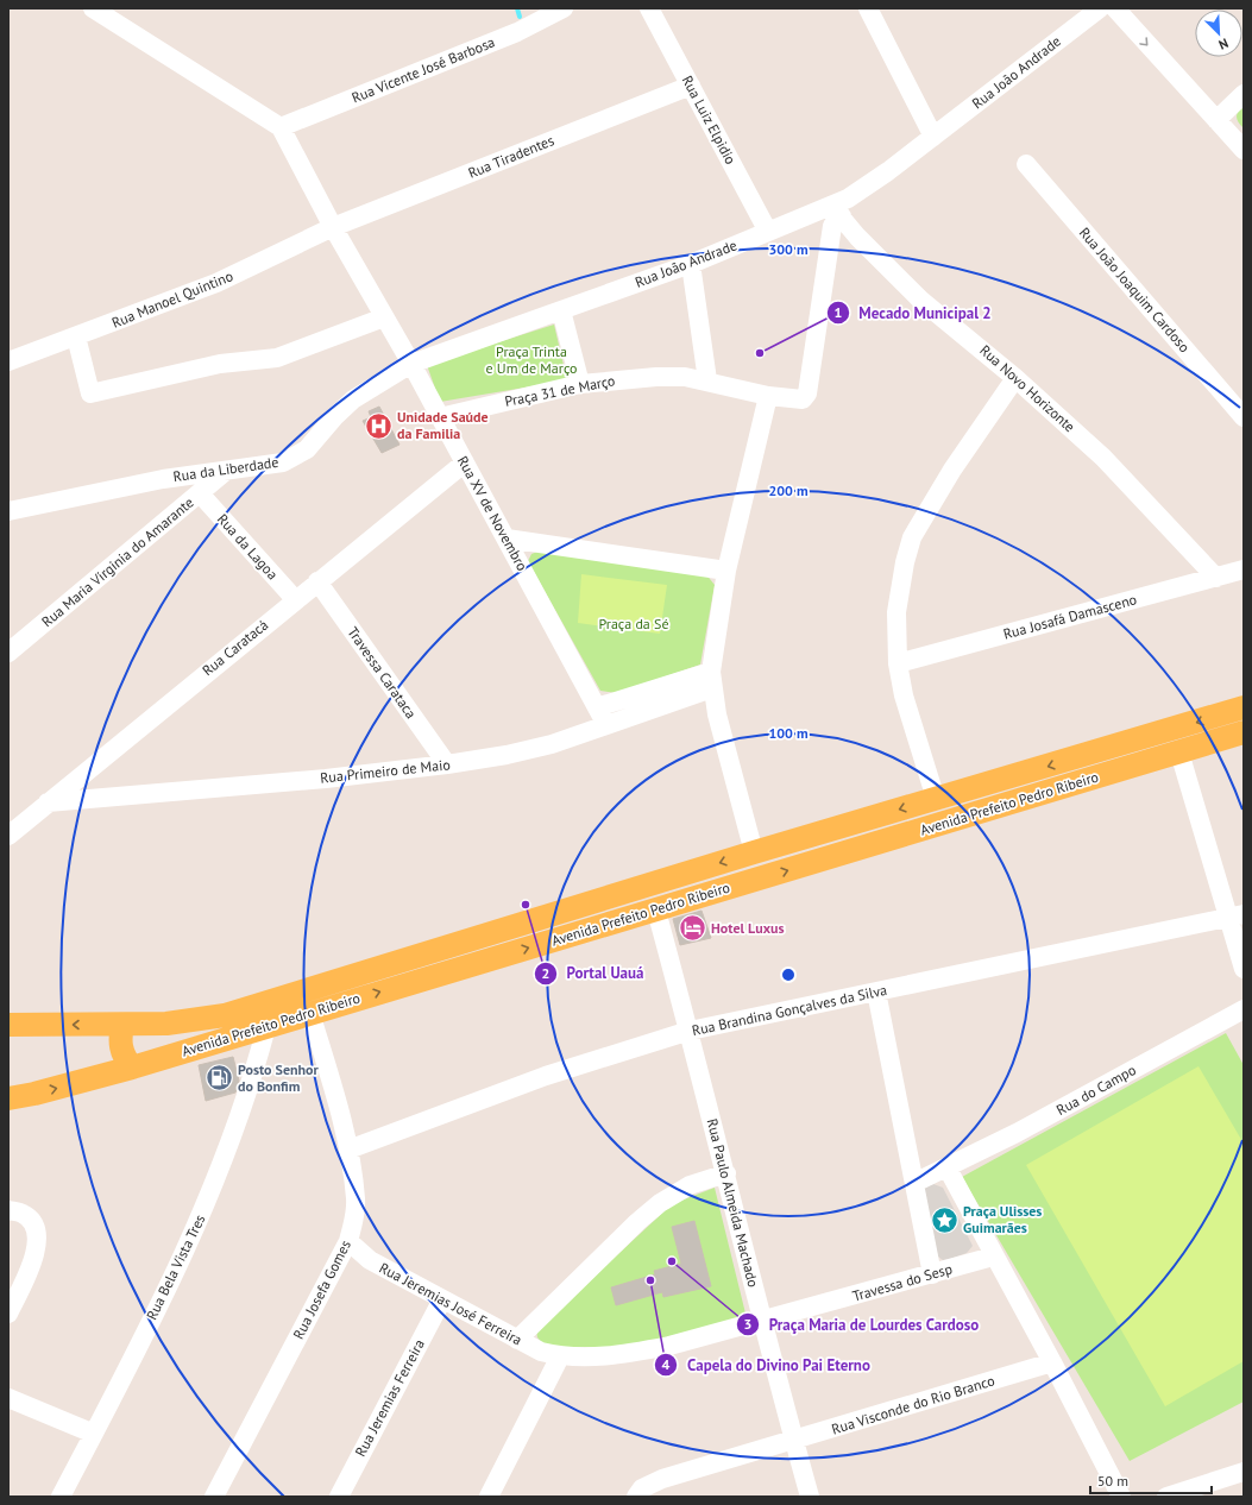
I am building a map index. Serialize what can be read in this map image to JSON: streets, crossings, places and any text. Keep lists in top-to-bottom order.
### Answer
{
  "streets": {
    "main road": ["Avenida Prefeito Pedro Ribeiro"],
    "street": [
      "Rua Vicente José Barbosa",
      "Rua João Andrade",
      "Rua Luiz Elpidio",
      "Rua Tiradentes",
      "Rua João Joaquim Cardoso",
      "Rua Manoel Quintino",
      "Rua Novo Horizonte",
      "Praça 31 de Março",
      "Rua da Liberdade",
      "Rua XV de Novembro",
      "Rua da Lagoa",
      "Rua Maria Virginia do Amarante",
      "Rua Josafá Damasceno",
      "Rua Caratacá",
      "Travessa Carataca",
      "Rua Primeiro de Maio",
      "Rua Brandina Gonçalves da Silva",
      "Rua do Campo",
      "Rua Paulo Almeida Machado",
      "Rua Bela Vista Tres",
      "Travessa do Sesp",
      "Rua Josefa Gomes",
      "Rua Jeremias José Ferreira",
      "Rua Jeremias Ferreira",
      "Rua Visconde do Rio Branco"
    ]
  },
  "crossings": [
    ["Rua Vicente José Barbosa", "Rua XV de Novembro"],
    ["Rua João Andrade", "Rua Luiz Elpidio"],
    ["Rua João Andrade", "Rua Novo Horizonte"],
    ["Rua João Andrade", "Praça 31 de Março"],
    ["Rua João Andrade", "Rua da Liberdade"],
    ["Rua João Andrade", "Rua XV de Novembro"],
    ["Rua Luiz Elpidio", "Rua Tiradentes"],
    ["Rua Tiradentes", "Rua Manoel Quintino"],
    ["Rua Tiradentes", "Rua XV de Novembro"],
    ["Rua Manoel Quintino", "Rua XV de Novembro"],
    ["Rua Novo Horizonte", "Praça 31 de Março"],
    ["Rua Novo Horizonte", "Rua Josafá Damasceno"],
    ["Praça 31 de Março", "Rua XV de Novembro"],
    ["Rua da Liberdade", "Rua XV de Novembro"],
    ["Rua da Liberdade", "Rua Maria Virginia do Amarante"],
    ["Rua XV de Novembro", "Rua Caratacá"],
    ["Rua XV de Novembro", "Rua Primeiro de Maio"],
    ["Rua da Lagoa", "Rua Maria Virginia do Amarante"],
    ["Rua da Lagoa", "Rua Caratacá"],
    ["Rua Caratacá", "Travessa Carataca"],
    ["Rua Caratacá", "Rua Primeiro de Maio"],
    ["Travessa Carataca", "Rua Primeiro de Maio"],
    ["Avenida Prefeito Pedro Ribeiro", "Rua Paulo Almeida Machado"],
    ["Avenida Prefeito Pedro Ribeiro", "Rua Bela Vista Tres"],
    ["Avenida Prefeito Pedro Ribeiro", "Rua Josefa Gomes"],
    ["Rua Brandina Gonçalves da Silva", "Rua Paulo Almeida Machado"],
    ["Rua Brandina Gonçalves da Silva", "Rua Josefa Gomes"],
    ["Rua Paulo Almeida Machado", "Travessa do Sesp"],
    ["Rua Paulo Almeida Machado", "Rua Visconde do Rio Branco"],
    ["Travessa do Sesp", "Rua Jeremias José Ferreira"],
    ["Rua Josefa Gomes", "Rua Jeremias José Ferreira"],
    ["Rua Jeremias José Ferreira", "Rua Jeremias Ferreira"]
  ],
  "parks": ["Praça Trinta e Um de Março", "Praça da Sé"],
  "places": {
    "other": [
      "Mecado Municipal 2",
      "Portal Uauá",
      "Praça Maria de Lourdes Cardoso",
      "Capela do Divino Pai Eterno"
    ],
    "hospital": ["Unidade Saúde da Familia"],
    "hotel": ["Hotel Luxus"],
    "fuel station": ["Posto Senhor do Bonfim"],
    "place": ["Praça Ulisses Guimarães"]
  },
  "scale_bar": "50 m",
  "north": "bottom right",
  "rings": ["300 m", "200 m", "100 m"]
}
